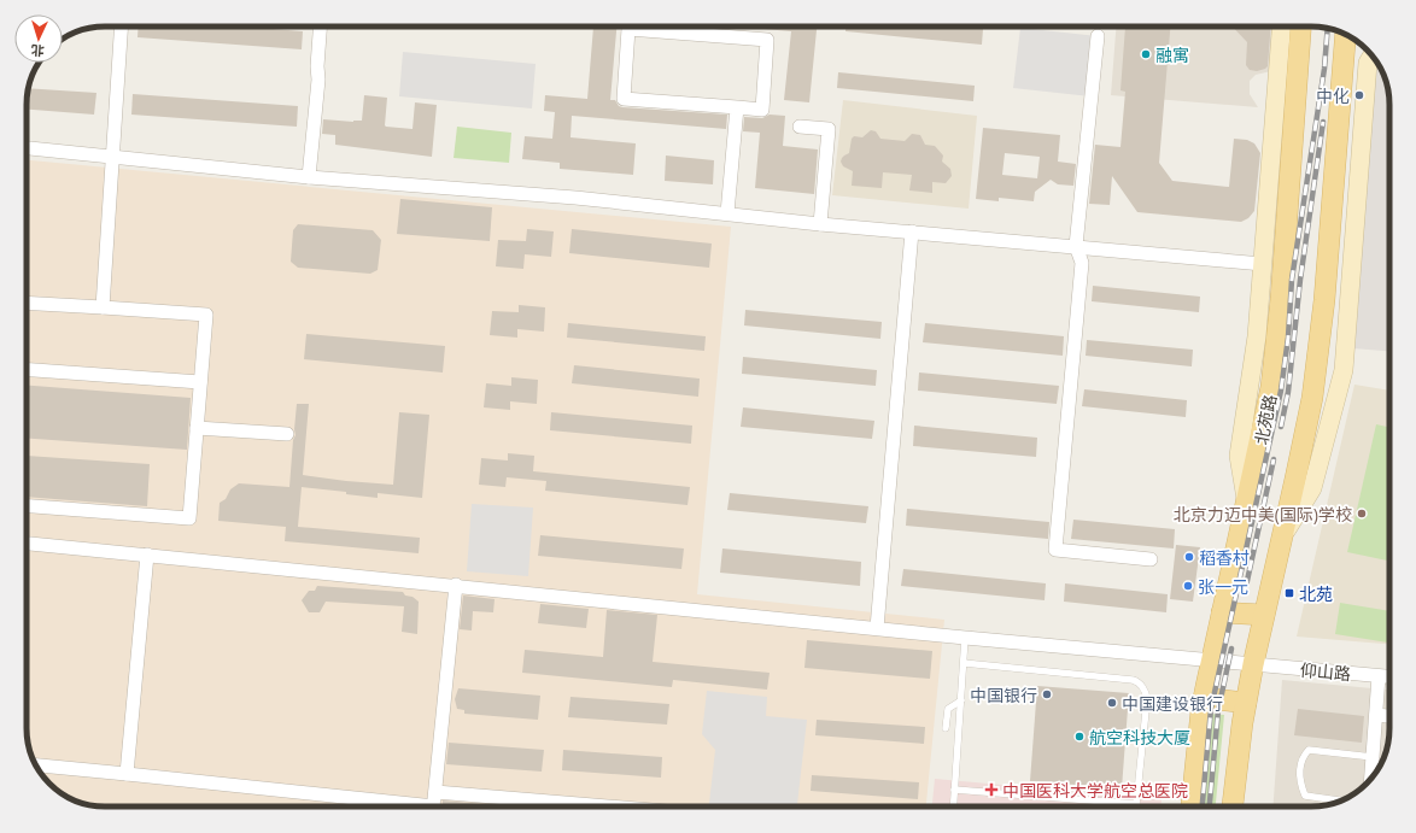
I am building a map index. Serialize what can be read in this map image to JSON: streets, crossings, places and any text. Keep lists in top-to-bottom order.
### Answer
{
  "streets": {
    "main road": ["北苑路"],
    "street": ["仰山路"]
  },
  "crossings": [
    ["北苑路", "仰山路"]
  ],
  "places": {
    "other": [
      "融寓",
      "中化",
      "北京力迈中美(国际)学校",
      "稻香村",
      "张一元",
      "中国银行",
      "中国建设银行",
      "航空科技大厦"
    ],
    "transit": ["北苑"],
    "health": ["中国医科大学航空总医院"]
  },
  "north": "bottom"
}
